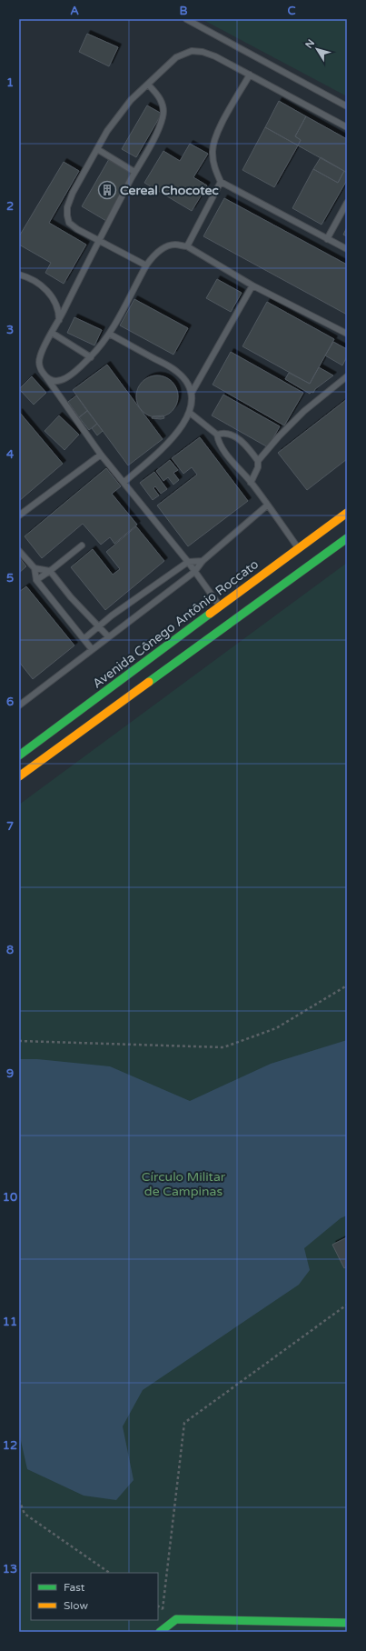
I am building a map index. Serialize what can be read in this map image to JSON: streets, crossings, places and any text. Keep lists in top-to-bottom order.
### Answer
{
  "streets": {
    "main road": ["Avenida Cônego Antônio Roccato"]
  },
  "parks": ["Círculo Militar de Campinas"],
  "places": {
    "building": ["Cereal Chocotec"]
  },
  "legend": ["Fast", "Slow"],
  "north": "top left",
  "grid": {
    "columns": ["A", "B", "C"],
    "rows": [
      "1",
      "2",
      "3",
      "4",
      "5",
      "6",
      "7",
      "8",
      "9",
      "10",
      "11",
      "12",
      "13"
    ]
  }
}
